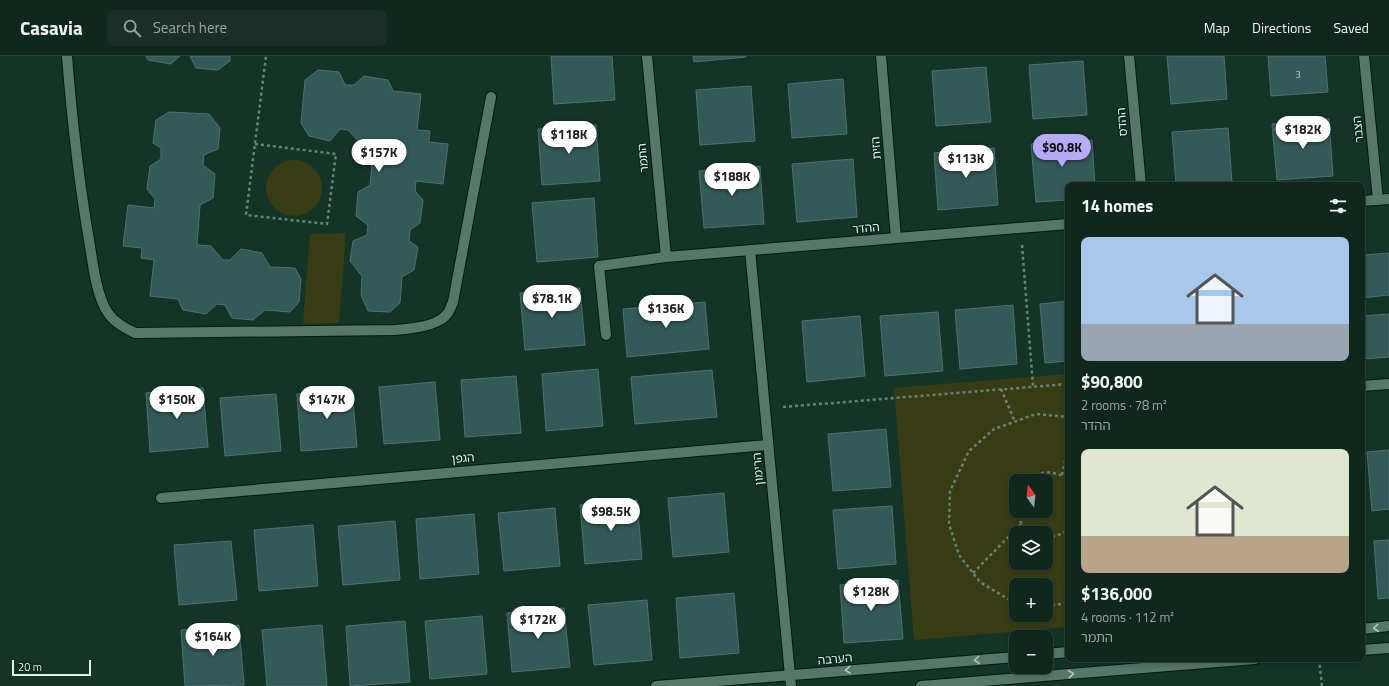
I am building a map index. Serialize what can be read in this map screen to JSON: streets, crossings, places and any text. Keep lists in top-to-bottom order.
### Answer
{
  "streets": {
    "street": [
      "ההדס",
      "הצבר",
      "הזית",
      "התמר",
      "ההדר",
      "הגפן",
      "הרימון",
      "הערבה"
    ]
  },
  "crossings": [
    ["הזית", "ההדר"],
    ["התמר", "ההדר"],
    ["ההדר", "הרימון"],
    ["הגפן", "הרימון"],
    ["הרימון", "הערבה"]
  ],
  "house_numbers": ["3"],
  "scale_bar": "20 m",
  "north": "top",
  "page": {
    "header": "Casavia",
    "search": "Search here",
    "nav": ["Map", "Directions", "Saved"],
    "price": [
      "$182K",
      "$118K",
      "$90.8K",
      "$157K",
      "$113K",
      "$188K",
      "$78.1K",
      "$136K",
      "$150K",
      "$147K",
      "$98.5K",
      "$128K",
      "$172K",
      "$164K"
    ],
    "heading": "14 homes",
    "list": [
      {
        "name": "$90,800",
        "note": "2 rooms · 78 m² · ההדר"
      },
      {
        "name": "$136,000",
        "note": "4 rooms · 112 m² · התמר"
      }
    ],
    "map_buttons": ["+", "−"],
    "scale": "20 m"
  }
}
